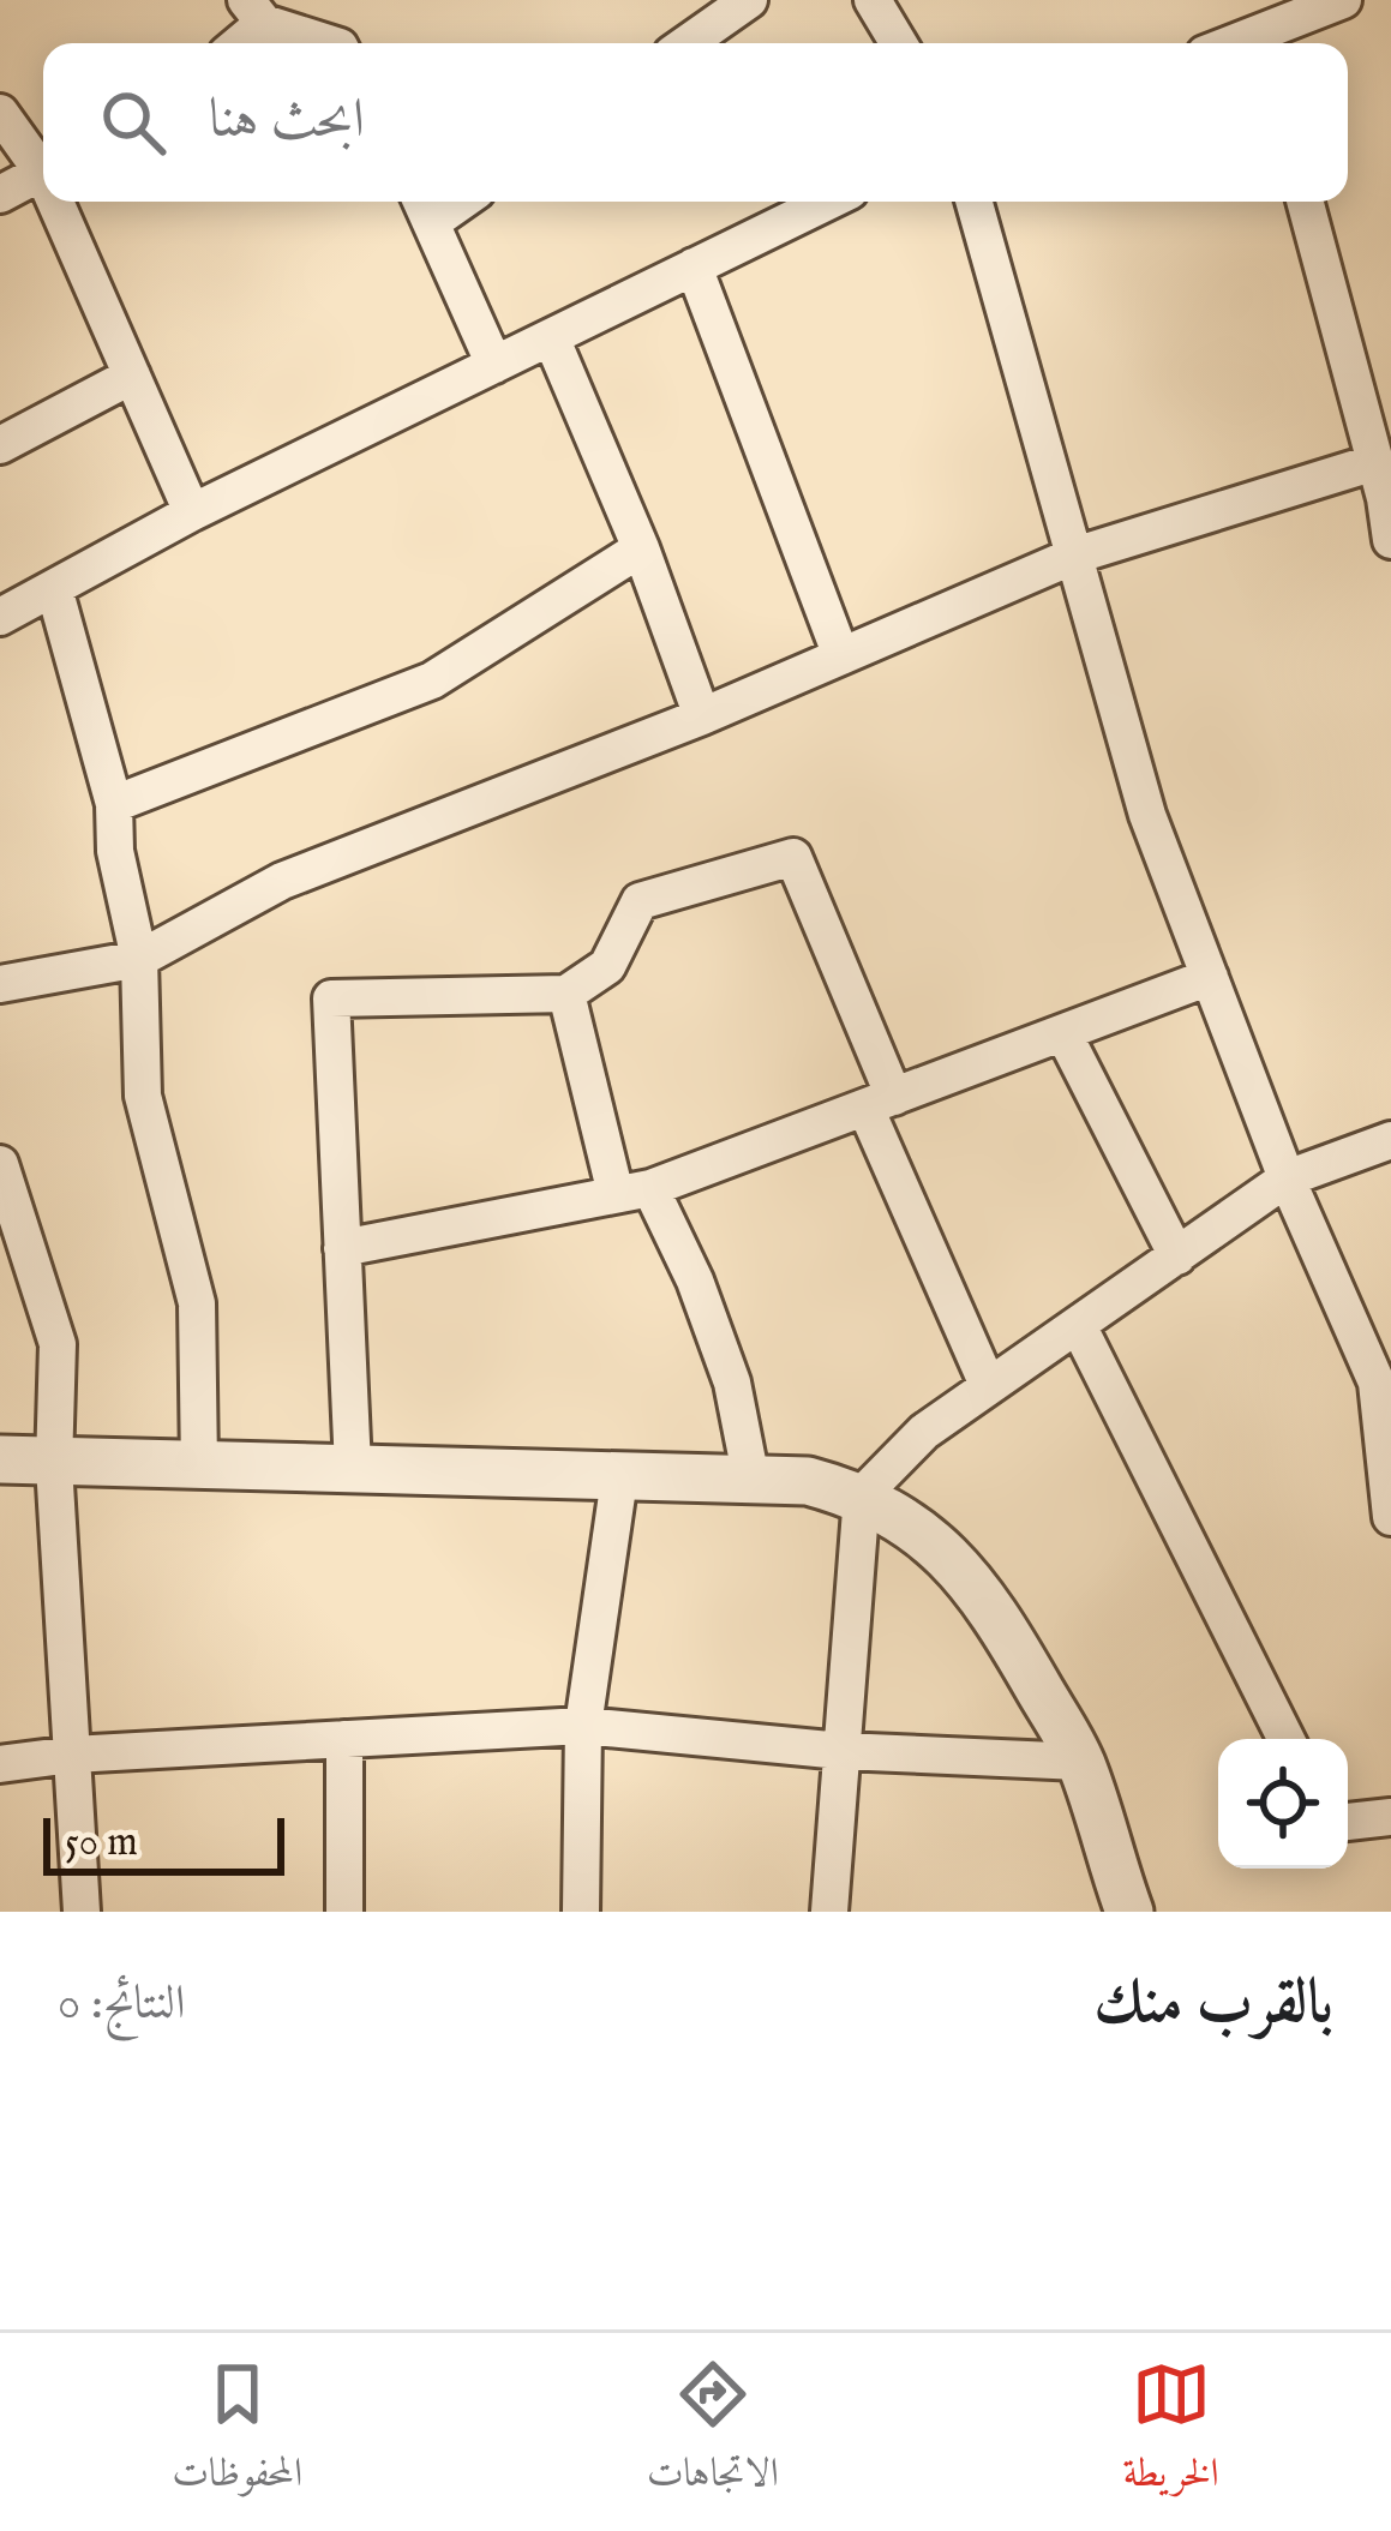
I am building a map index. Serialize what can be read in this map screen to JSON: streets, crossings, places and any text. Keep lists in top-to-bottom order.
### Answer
{
  "scale_bar": "50 m",
  "page": {
    "search": "ابحث هنا",
    "scale": "50 m",
    "heading": ["بالقرب منك", "النتائج: 0"],
    "nav": ["الخريطة", "الاتجاهات", "المحفوظات"]
  }
}
